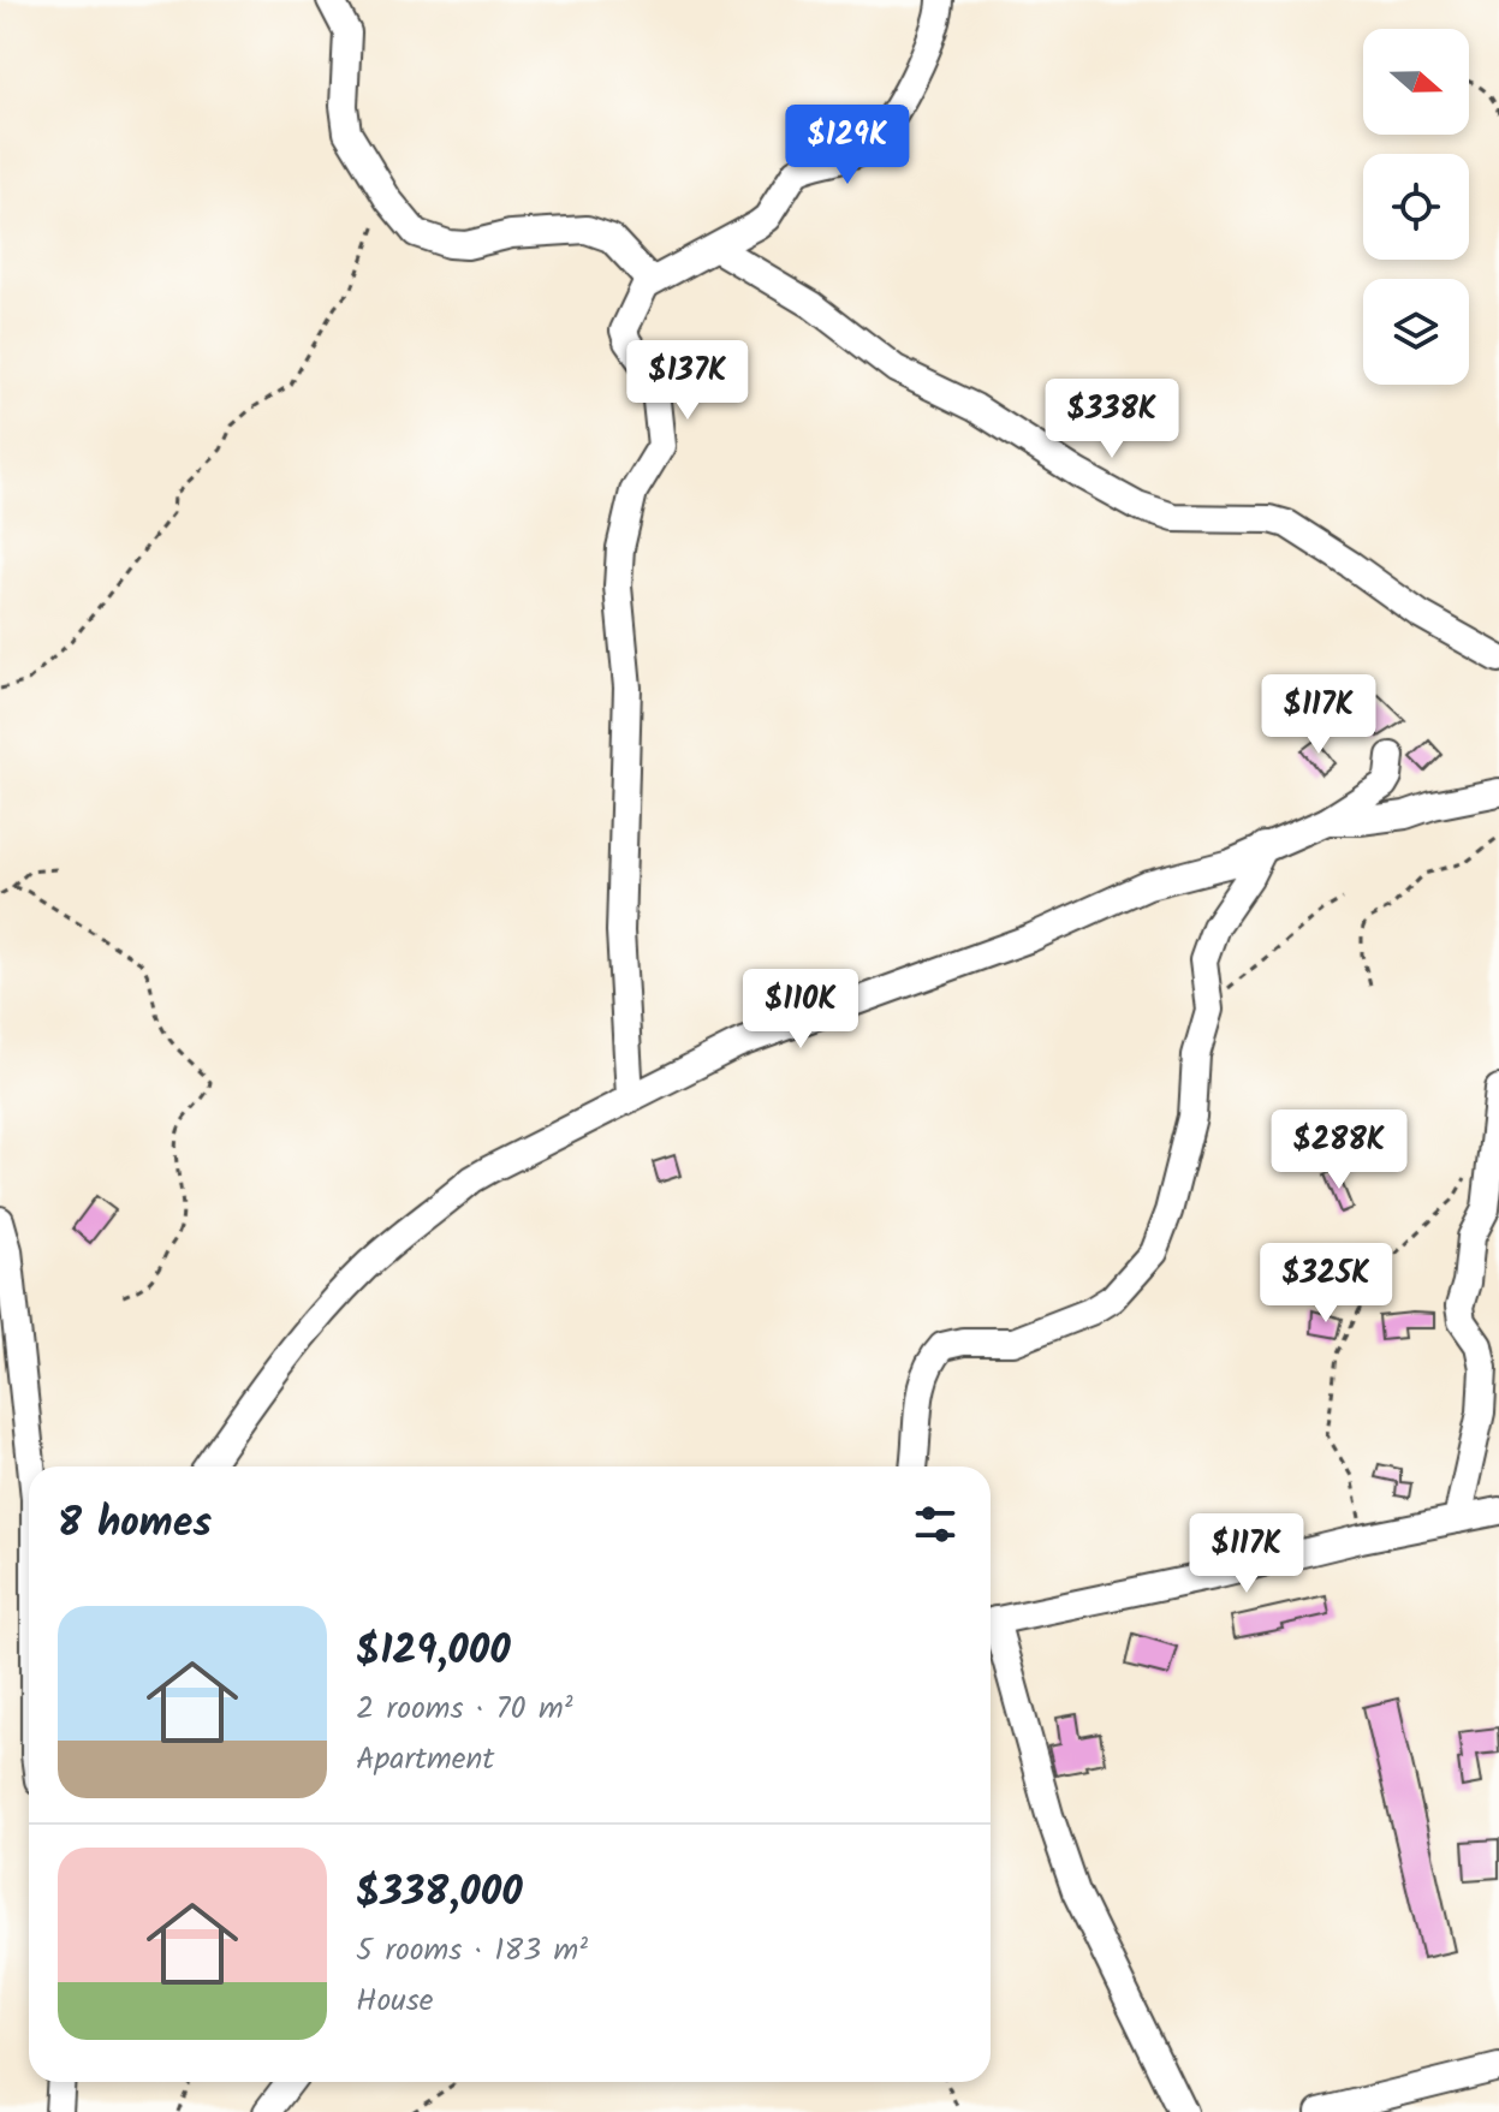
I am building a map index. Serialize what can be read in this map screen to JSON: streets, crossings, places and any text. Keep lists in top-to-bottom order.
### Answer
{
  "north": "right",
  "page": {
    "price": [
      "$129K",
      "$137K",
      "$338K",
      "$117K",
      "$110K",
      "$288K",
      "$325K",
      "$117K"
    ],
    "heading": "8 homes",
    "list": [
      {
        "name": "$129,000",
        "note": "2 rooms · 70 m² · Apartment"
      },
      {
        "name": "$338,000",
        "note": "5 rooms · 183 m² · House"
      }
    ]
  }
}
